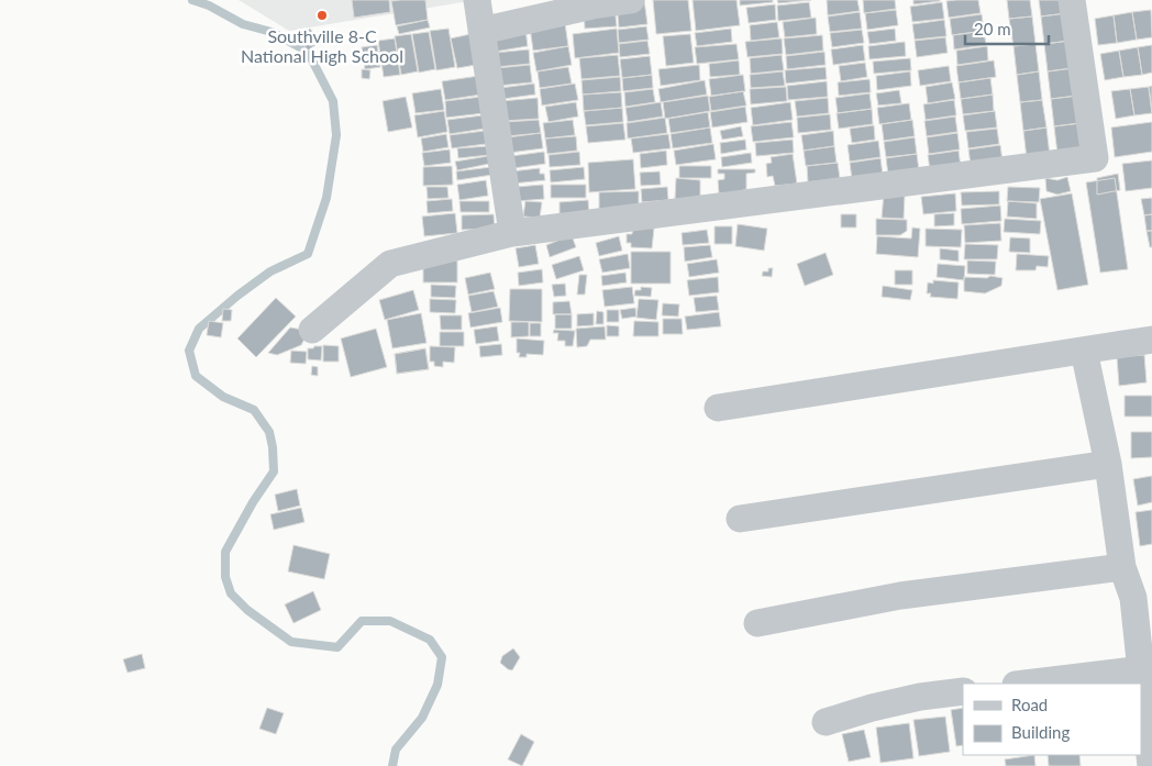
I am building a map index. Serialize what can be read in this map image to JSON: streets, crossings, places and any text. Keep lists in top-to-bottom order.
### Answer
{
  "places": ["Southville 8-C National High School"],
  "legend": ["Road", "Building"],
  "scale_bar": "20 m"
}
